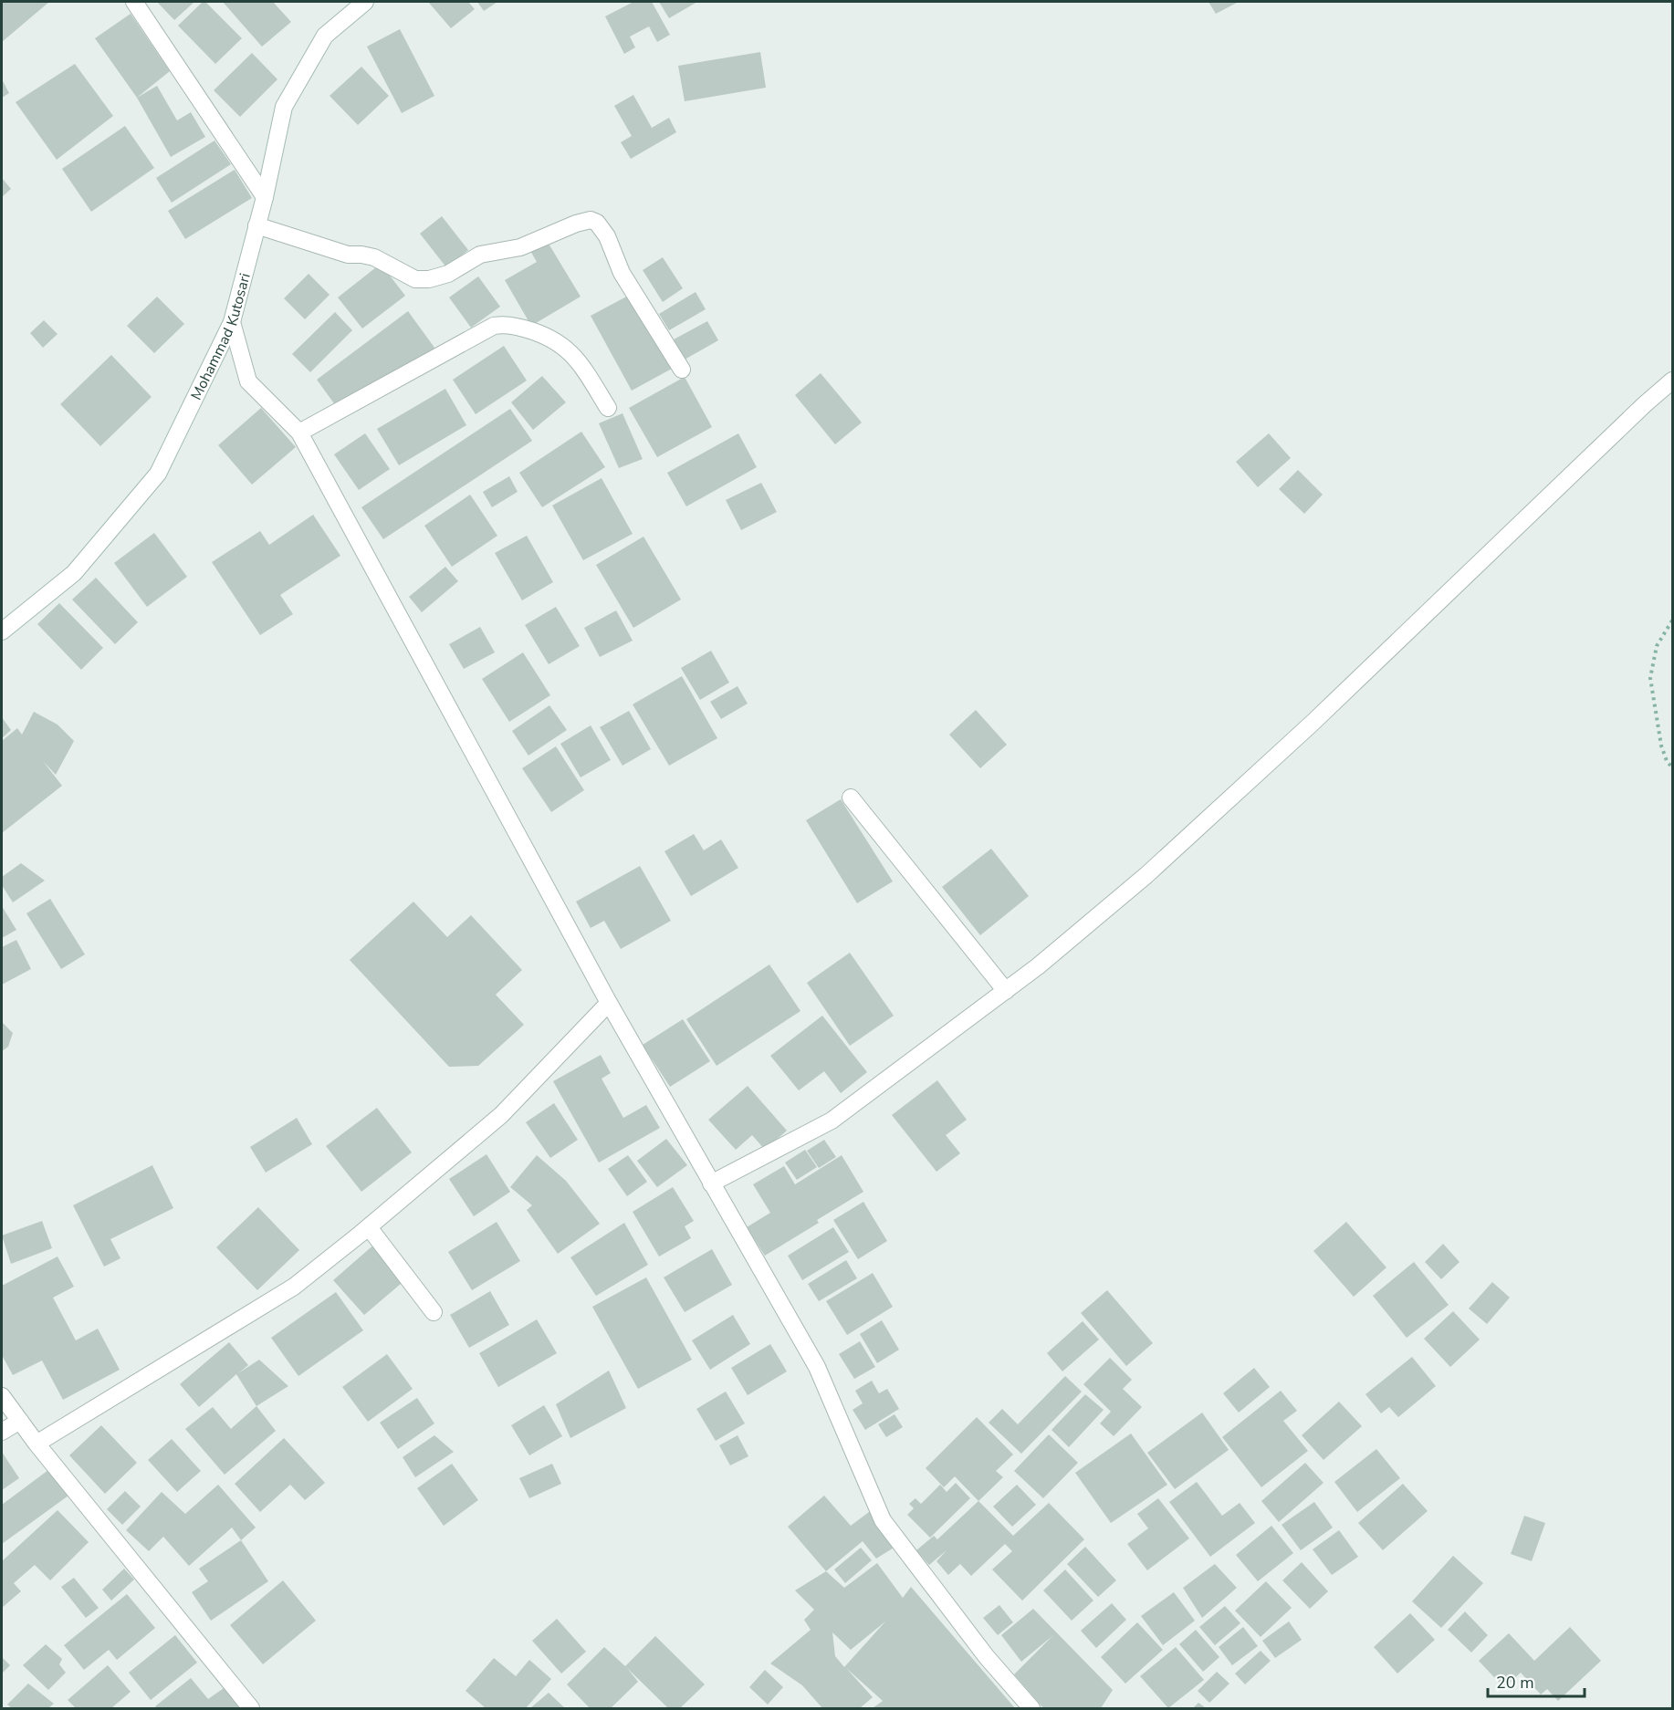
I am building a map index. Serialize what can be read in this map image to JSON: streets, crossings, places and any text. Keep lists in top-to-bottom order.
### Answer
{
  "streets": {
    "street": ["Mohammad Kutosari"]
  },
  "scale_bar": "20 m"
}
